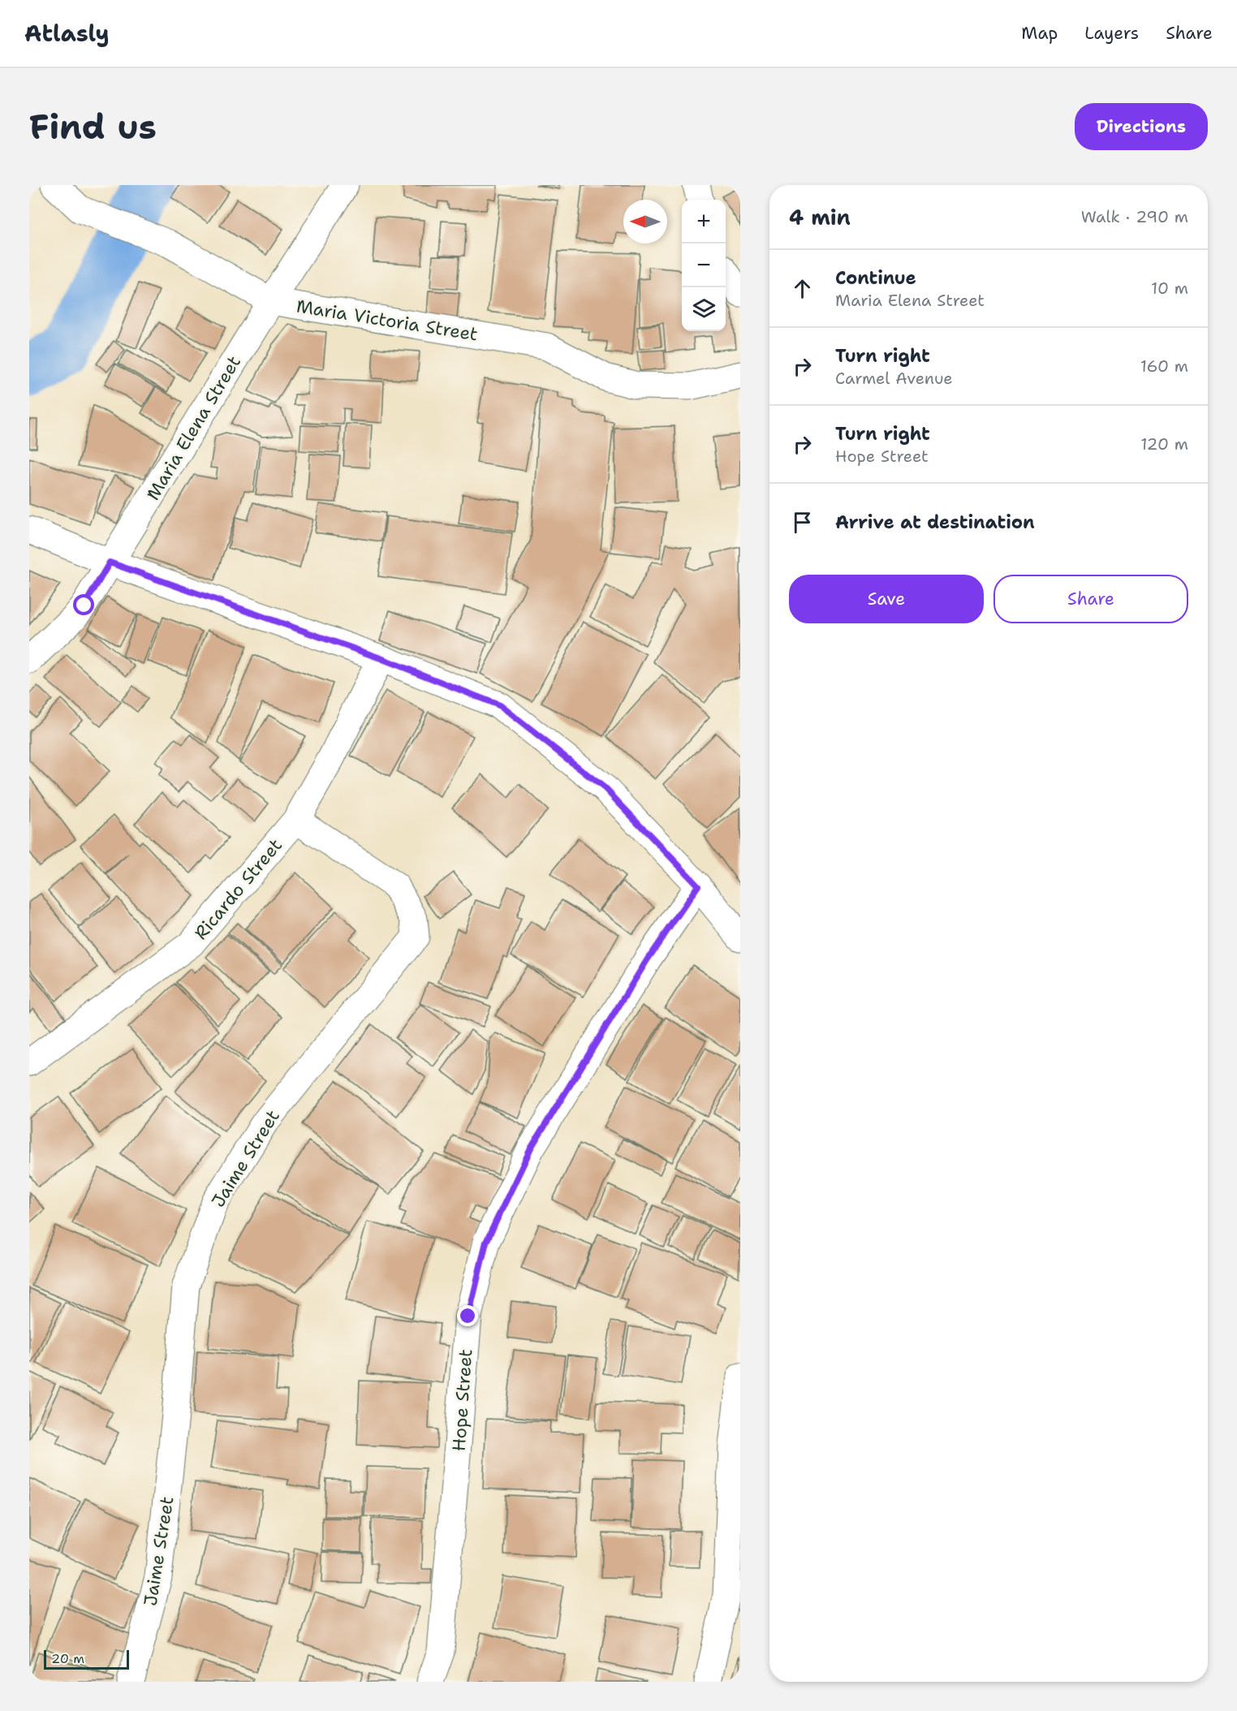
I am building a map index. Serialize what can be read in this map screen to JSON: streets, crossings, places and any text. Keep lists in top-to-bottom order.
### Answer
{
  "streets": {
    "street": [
      "Maria Victoria Street",
      "Maria Elena Street",
      "Ricardo Street",
      "Jaime Street",
      "Hope Street"
    ]
  },
  "crossings": [
    ["Maria Victoria Street", "Maria Elena Street"],
    ["Ricardo Street", "Jaime Street"]
  ],
  "scale_bar": "20 m",
  "north": "left",
  "page": {
    "header": "Atlasly",
    "nav": ["Map", "Layers", "Share"],
    "buttons": [
      "Directions",
      ["Save", "Share"]
    ],
    "title": "Find us",
    "heading": ["4 min", "Walk · 290 m"],
    "map_buttons": ["+", "−"],
    "list": [
      ["Continue", "Maria Elena Street", "10 m"],
      ["Turn right", "Carmel Avenue", "160 m"],
      ["Turn right", "Hope Street", "120 m"],
      "Arrive at destination"
    ],
    "scale": "20 m"
  }
}
